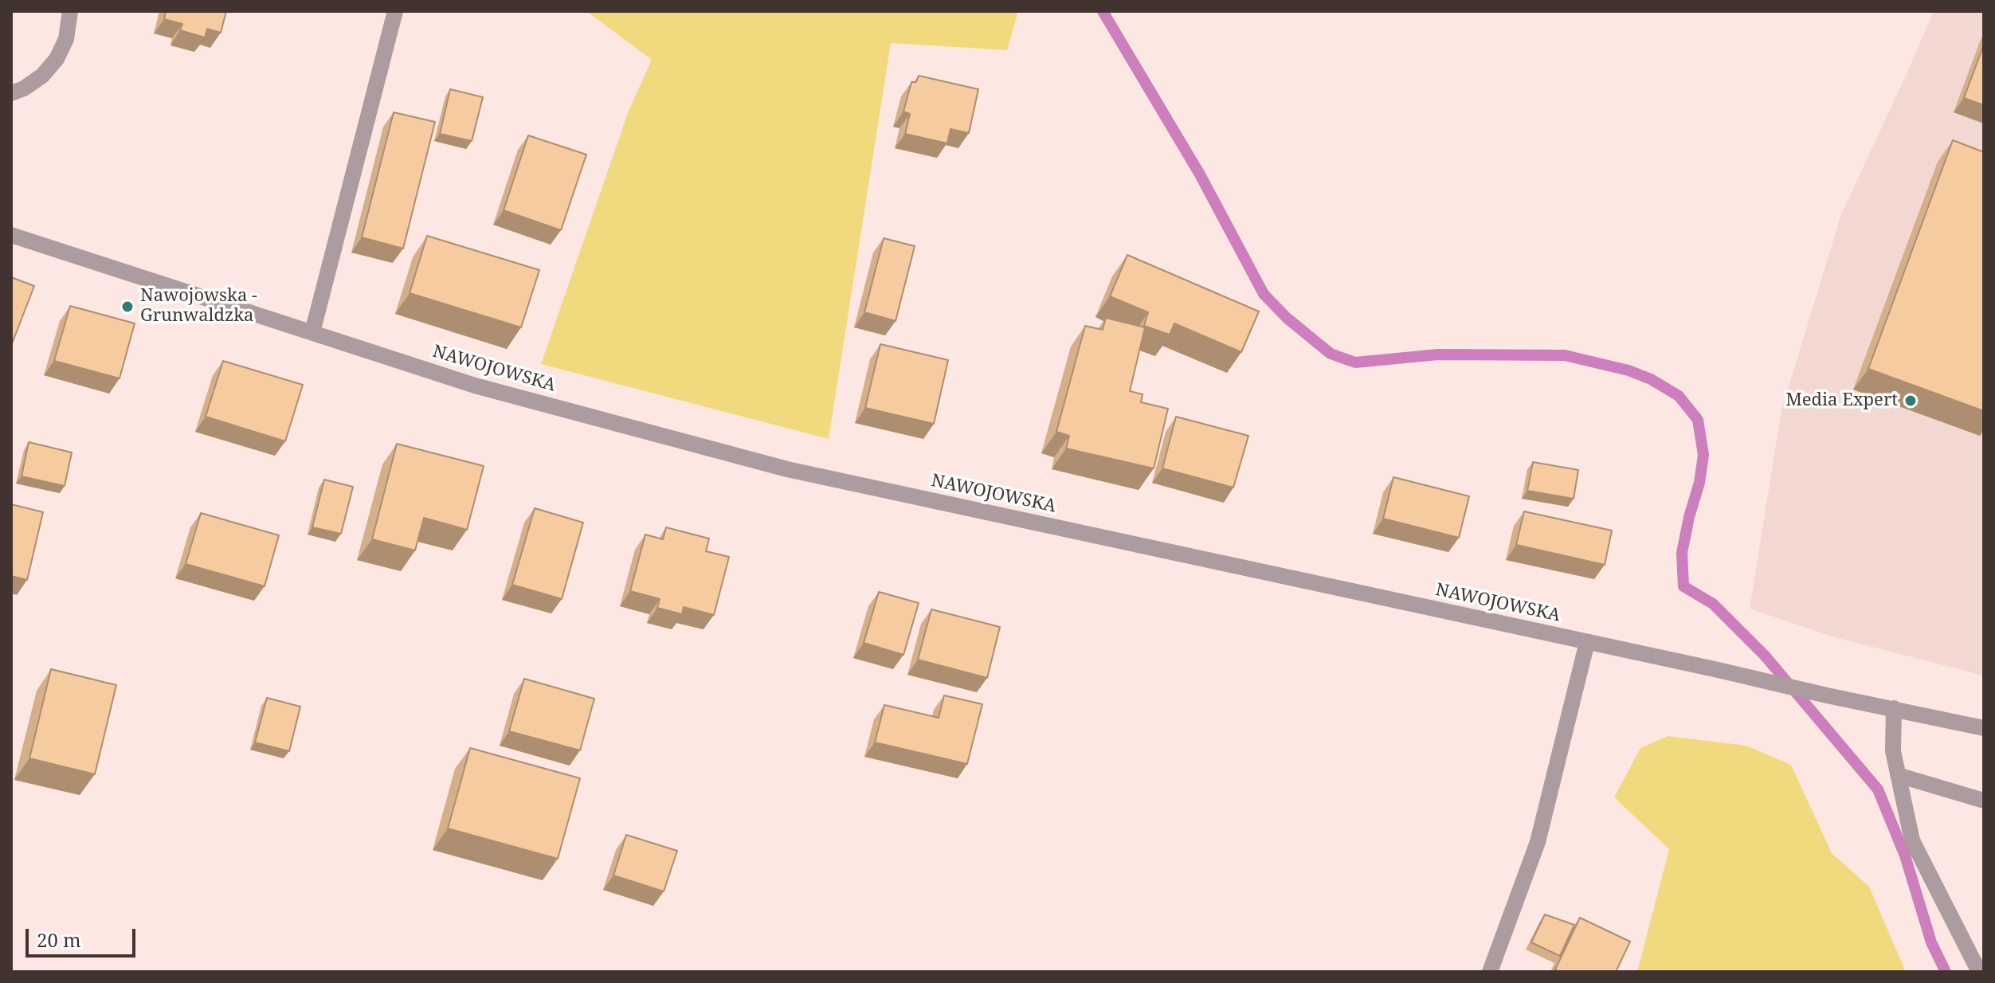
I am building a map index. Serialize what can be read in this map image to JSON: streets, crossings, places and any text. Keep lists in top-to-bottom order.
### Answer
{
  "streets": {
    "street": ["NAWOJOWSKA"]
  },
  "places": ["Nawojowska - Grunwaldzka", "Media Expert"],
  "scale_bar": "20 m"
}
